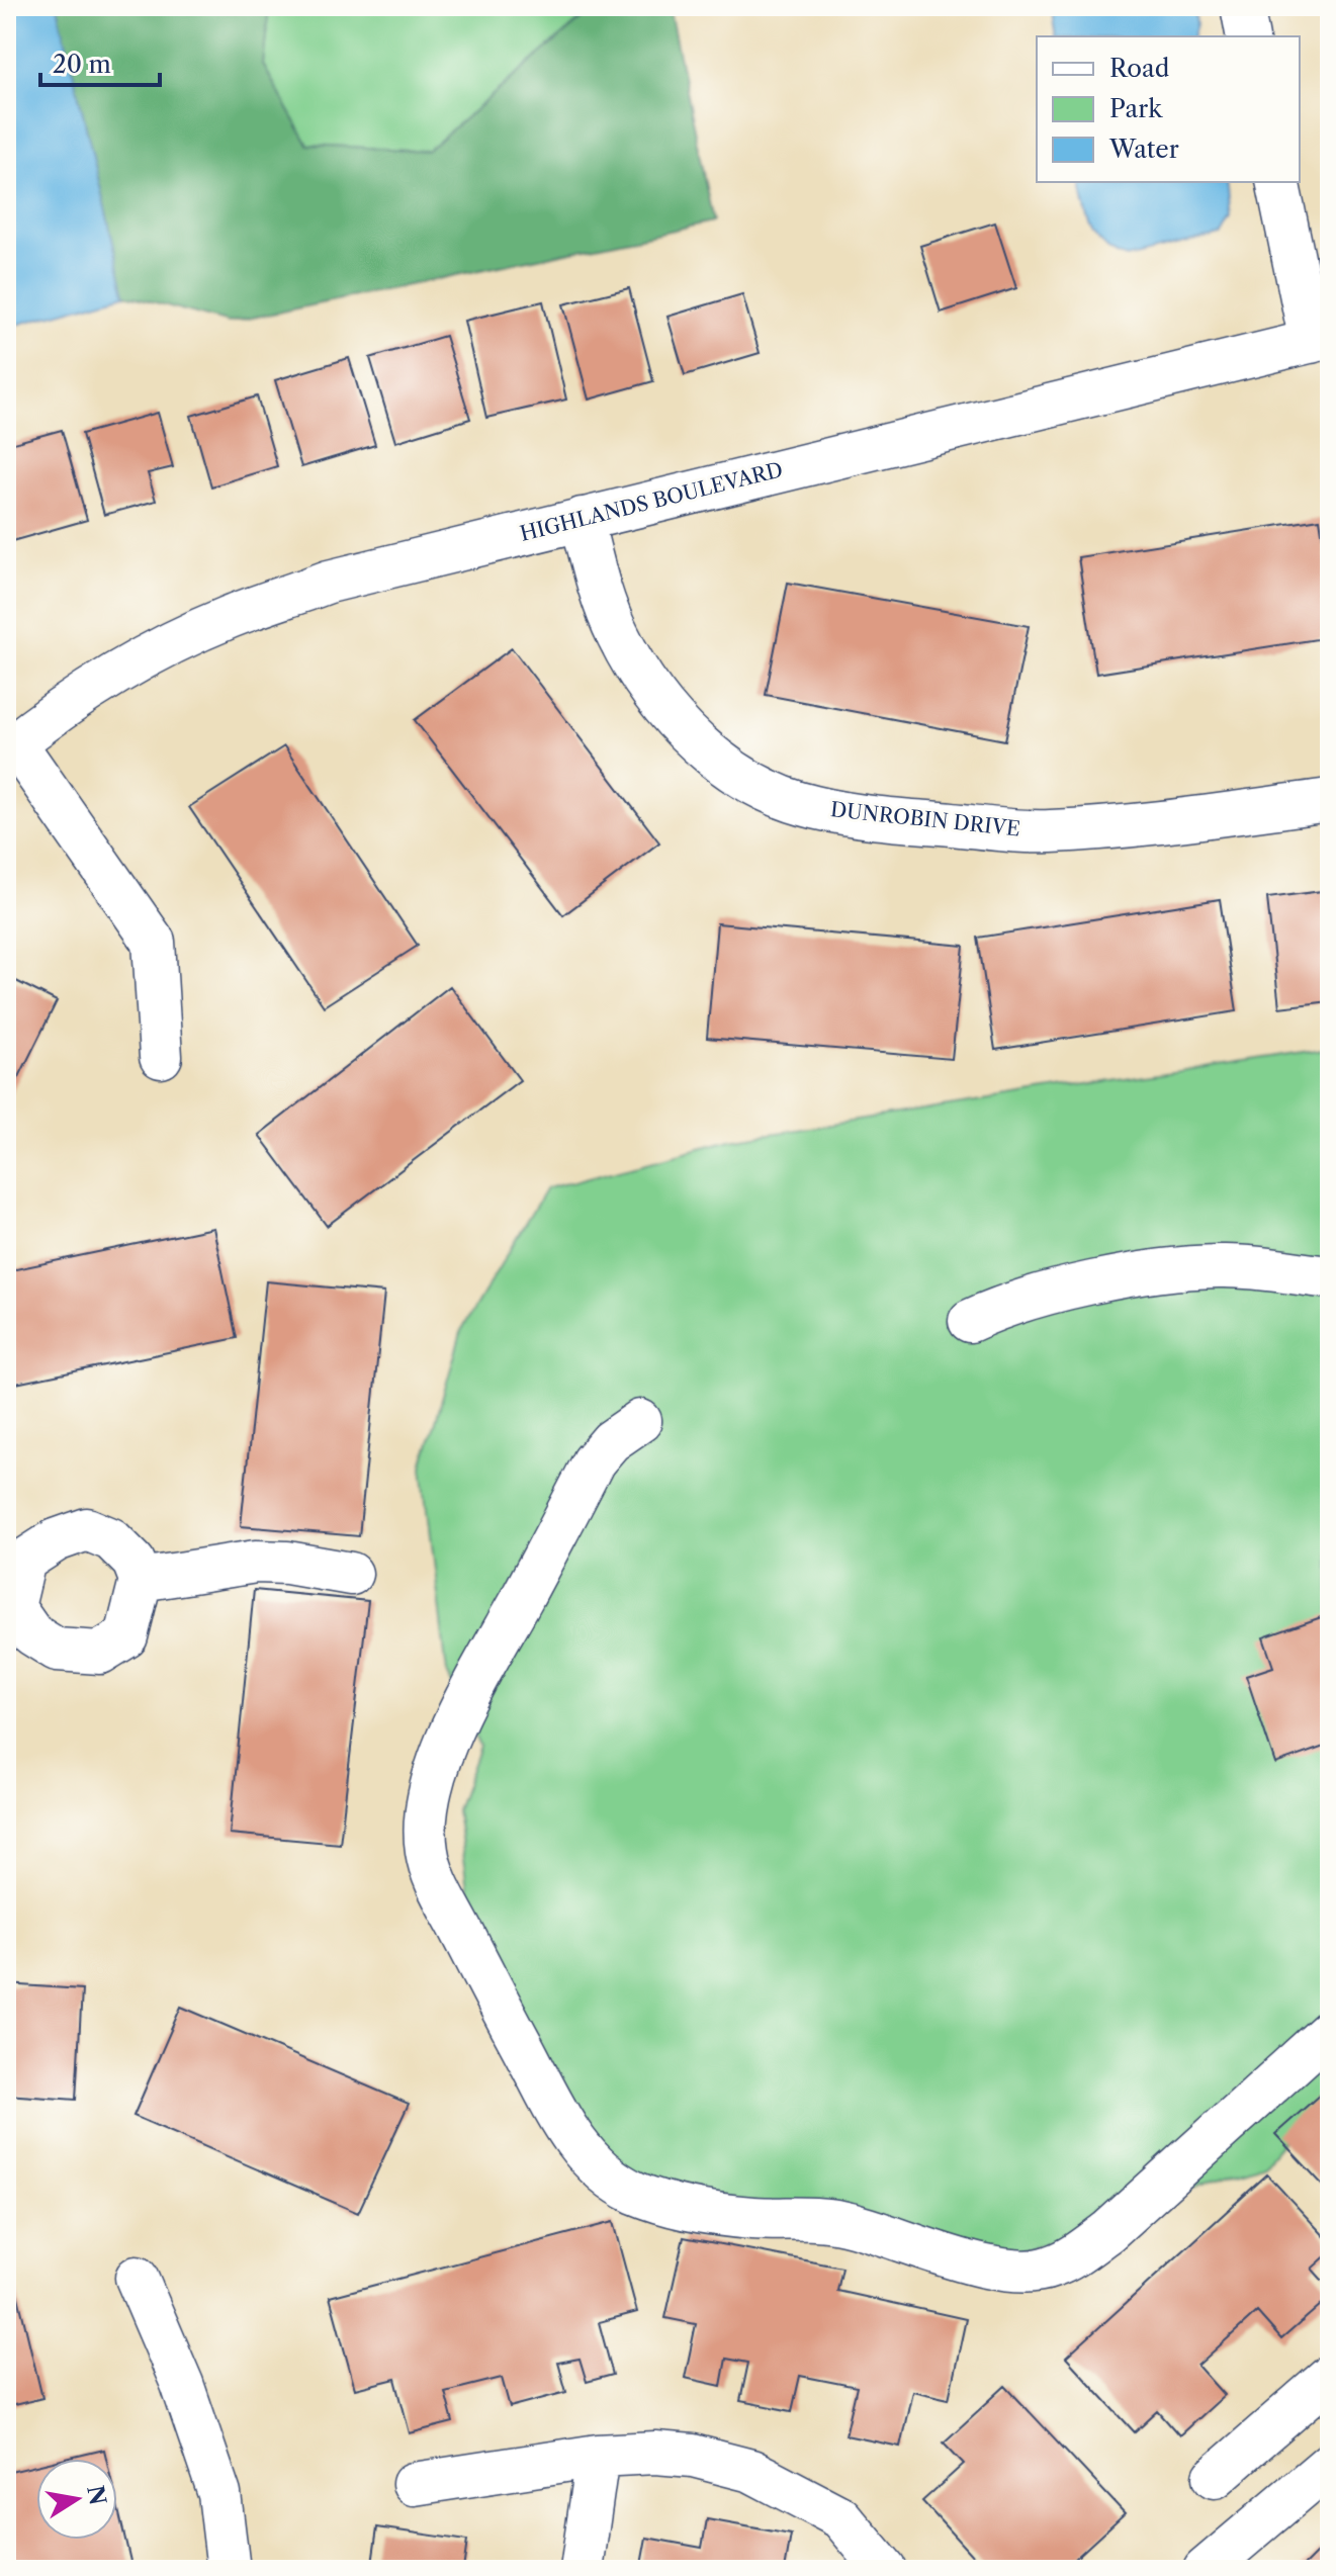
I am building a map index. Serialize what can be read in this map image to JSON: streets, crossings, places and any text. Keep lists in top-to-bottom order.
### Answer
{
  "streets": {
    "street": ["HIGHLANDS BOULEVARD", "DUNROBIN DRIVE"]
  },
  "crossings": [
    ["HIGHLANDS BOULEVARD", "DUNROBIN DRIVE"]
  ],
  "legend": ["Road", "Park", "Water"],
  "scale_bar": "20 m",
  "north": "right"
}
